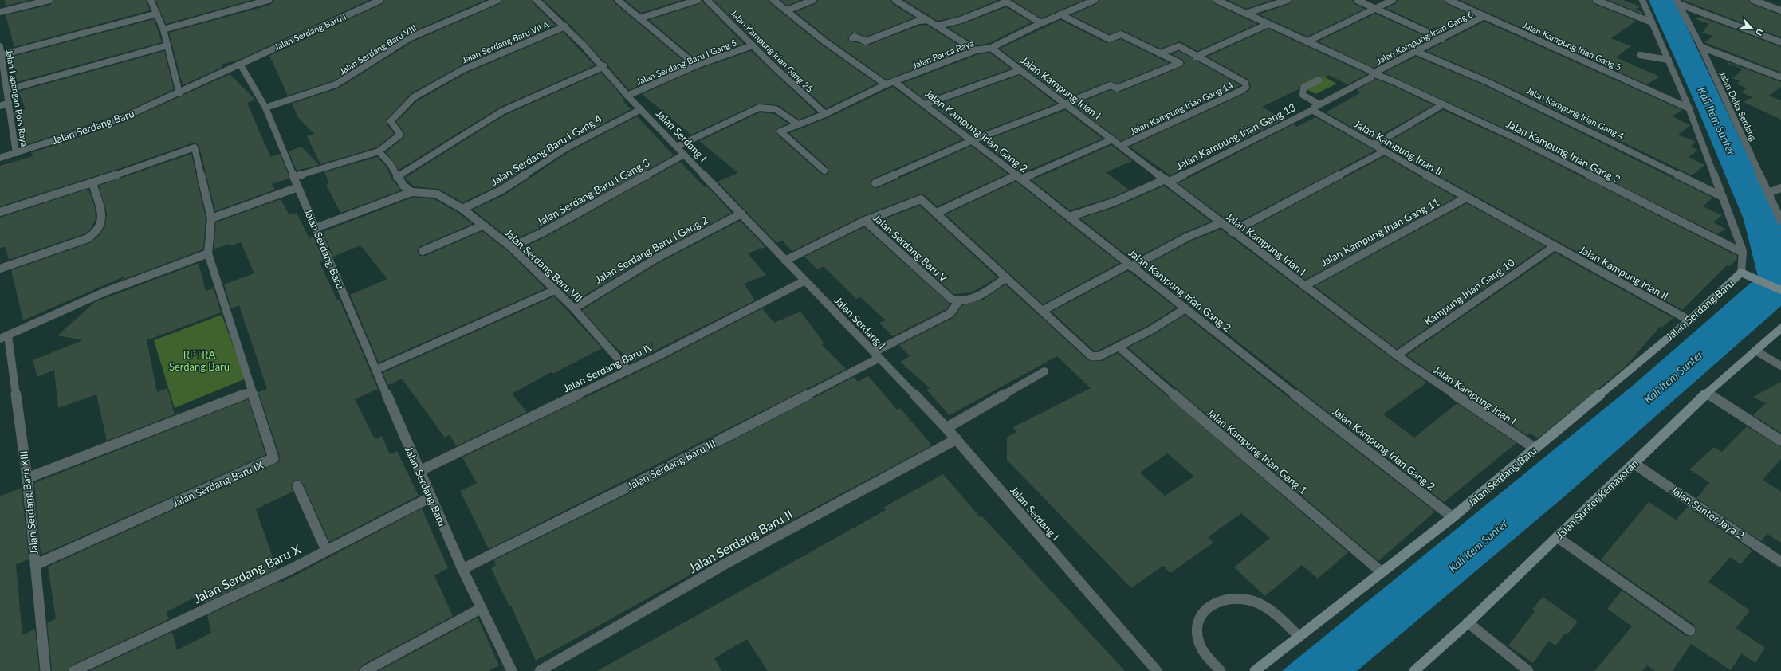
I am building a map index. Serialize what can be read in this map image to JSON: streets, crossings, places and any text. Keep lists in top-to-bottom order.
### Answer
{
  "streets": {
    "main road": ["Jalan Serdang Baru", "Jalan Sunter Kemayoran"],
    "street": [
      "Jalan Serdang Baru I",
      "Jalan Kampung Irian Gang 6",
      "Jalan Serdang Baru VII A",
      "Jalan Kampung Irian Gang 5",
      "Jalan Serdang Baru VIII",
      "Jalan Kampung Irian Gang 25",
      "Jalan Panca Raya",
      "Jalan Serdang Baru I Gang 5",
      "Jalan Kampung Irian I",
      "Jalan Lapangan Pors Raya",
      "Jalan Delta Serdang",
      "Jalan Kampung Irian Gang 14",
      "Jalan Kampung Irian Gang 4",
      "Jalan Kampung Irian Gang 2",
      "Jalan Serdang I",
      "Jalan Kampung Irian Gang 13",
      "Jalan Kampung Irian II",
      "Jalan Serdang Baru I Gang 4",
      "Jalan Kampung Irian Gang 3",
      "Jalan Serdang Baru I Gang 3",
      "Jalan Kampung Irian Gang 11",
      "Jalan Serdang Baru V",
      "Jalan Serdang Baru I Gang 2",
      "Jalan Serdang Baru VII",
      "Kampung Irian Gang 10",
      "Jalan Serdang Baru IV",
      "Jalan Kampung Irian Gang 1",
      "Jalan Serdang Baru III",
      "Jalan Serdang Baru IX",
      "Jalan Serdang Baru XIII",
      "Jalan Sunter Jaya 2",
      "Jalan Serdang Baru II",
      "Jalan Serdang Baru X"
    ]
  },
  "crossings": [
    ["Jalan Serdang Baru I", "Jalan Serdang Baru"],
    ["Jalan Kampung Irian Gang 6", "Jalan Kampung Irian Gang 5"],
    ["Jalan Kampung Irian Gang 6", "Jalan Kampung Irian Gang 4"],
    ["Jalan Kampung Irian Gang 6", "Jalan Kampung Irian Gang 3"],
    ["Jalan Serdang Baru VII A", "Jalan Serdang Baru"],
    ["Jalan Serdang Baru VII A", "Jalan Serdang I"],
    ["Jalan Serdang Baru VIII", "Jalan Serdang Baru"],
    ["Jalan Kampung Irian Gang 25", "Jalan Panca Raya"],
    ["Jalan Kampung Irian Gang 25", "Jalan Serdang Baru I Gang 5"],
    ["Jalan Panca Raya", "Jalan Kampung Irian I"],
    ["Jalan Panca Raya", "Jalan Kampung Irian Gang 2"],
    ["Jalan Serdang Baru I Gang 5", "Jalan Serdang I"],
    ["Jalan Kampung Irian I", "Jalan Kampung Irian Gang 14"],
    ["Jalan Kampung Irian I", "Jalan Serdang Baru"],
    ["Jalan Kampung Irian I", "Jalan Kampung Irian Gang 13"],
    ["Jalan Kampung Irian I", "Jalan Kampung Irian Gang 11"],
    ["Jalan Kampung Irian I", "Kampung Irian Gang 10"],
    ["Jalan Lapangan Pors Raya", "Jalan Serdang Baru"],
    ["Jalan Serdang Baru", "Jalan Kampung Irian Gang 2"],
    ["Jalan Serdang Baru", "Jalan Kampung Irian II"],
    ["Jalan Serdang Baru", "Jalan Serdang Baru VII"],
    ["Jalan Serdang Baru", "Jalan Serdang Baru IV"],
    ["Jalan Serdang Baru", "Jalan Kampung Irian Gang 1"],
    ["Jalan Serdang Baru", "Jalan Serdang Baru III"],
    ["Jalan Serdang Baru", "Jalan Serdang Baru X"],
    ["Jalan Kampung Irian Gang 2", "Jalan Kampung Irian Gang 13"],
    ["Jalan Serdang I", "Jalan Serdang Baru I Gang 4"],
    ["Jalan Serdang I", "Jalan Serdang Baru I Gang 3"],
    ["Jalan Serdang I", "Jalan Serdang Baru V"],
    ["Jalan Serdang I", "Jalan Serdang Baru I Gang 2"],
    ["Jalan Serdang I", "Jalan Serdang Baru IV"],
    ["Jalan Serdang I", "Jalan Serdang Baru III"],
    ["Jalan Serdang I", "Jalan Serdang Baru II"],
    ["Jalan Kampung Irian Gang 13", "Jalan Kampung Irian II"],
    ["Jalan Kampung Irian II", "Jalan Kampung Irian Gang 11"],
    ["Jalan Kampung Irian II", "Kampung Irian Gang 10"],
    ["Jalan Serdang Baru I Gang 4", "Jalan Serdang Baru VII"],
    ["Jalan Serdang Baru I Gang 3", "Jalan Serdang Baru VII"],
    ["Jalan Serdang Baru I Gang 2", "Jalan Serdang Baru VII"],
    ["Jalan Serdang Baru VII", "Jalan Serdang Baru IV"],
    ["Jalan Serdang Baru IX", "Jalan Serdang Baru XIII"],
    ["Jalan Sunter Kemayoran", "Jalan Sunter Jaya 2"]
  ],
  "water": ["Kali Item Sunter"],
  "parks": ["RPTRA Serdang Baru"],
  "north": "bottom right"
}
